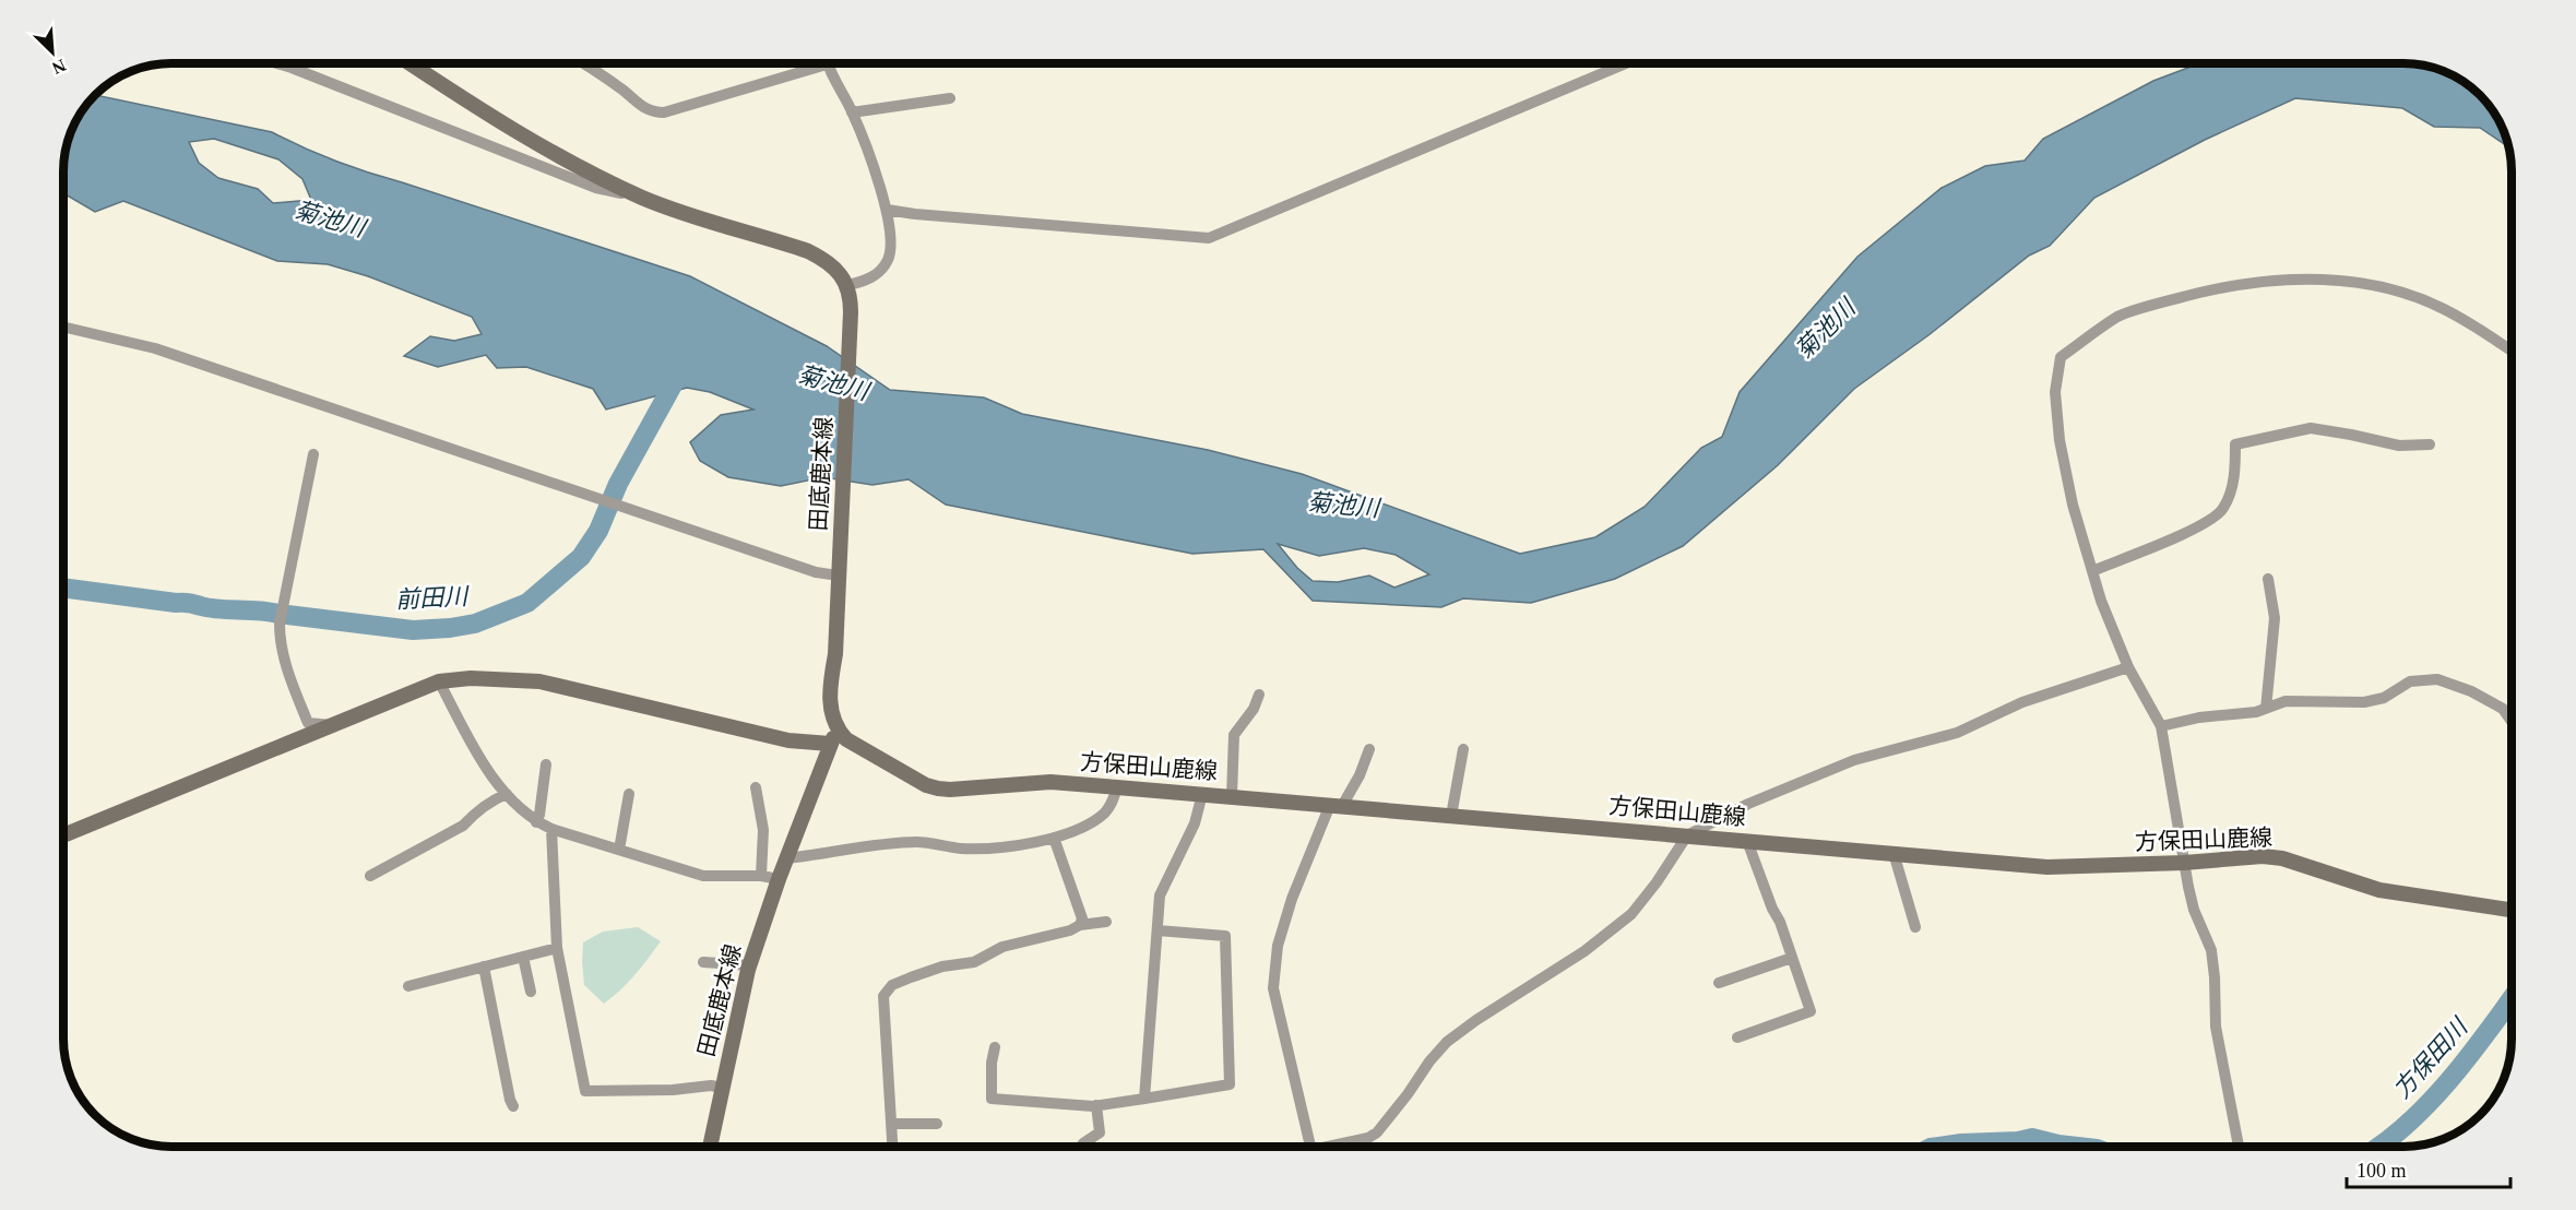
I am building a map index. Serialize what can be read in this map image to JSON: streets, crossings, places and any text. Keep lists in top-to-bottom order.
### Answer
{
  "streets": {
    "main road": ["田底鹿本線", "方保田山鹿線"]
  },
  "crossings": [
    ["田底鹿本線", "方保田山鹿線"]
  ],
  "water": ["菊池川", "前田川", "方保田川"],
  "scale_bar": "100 m",
  "north": "bottom right"
}
